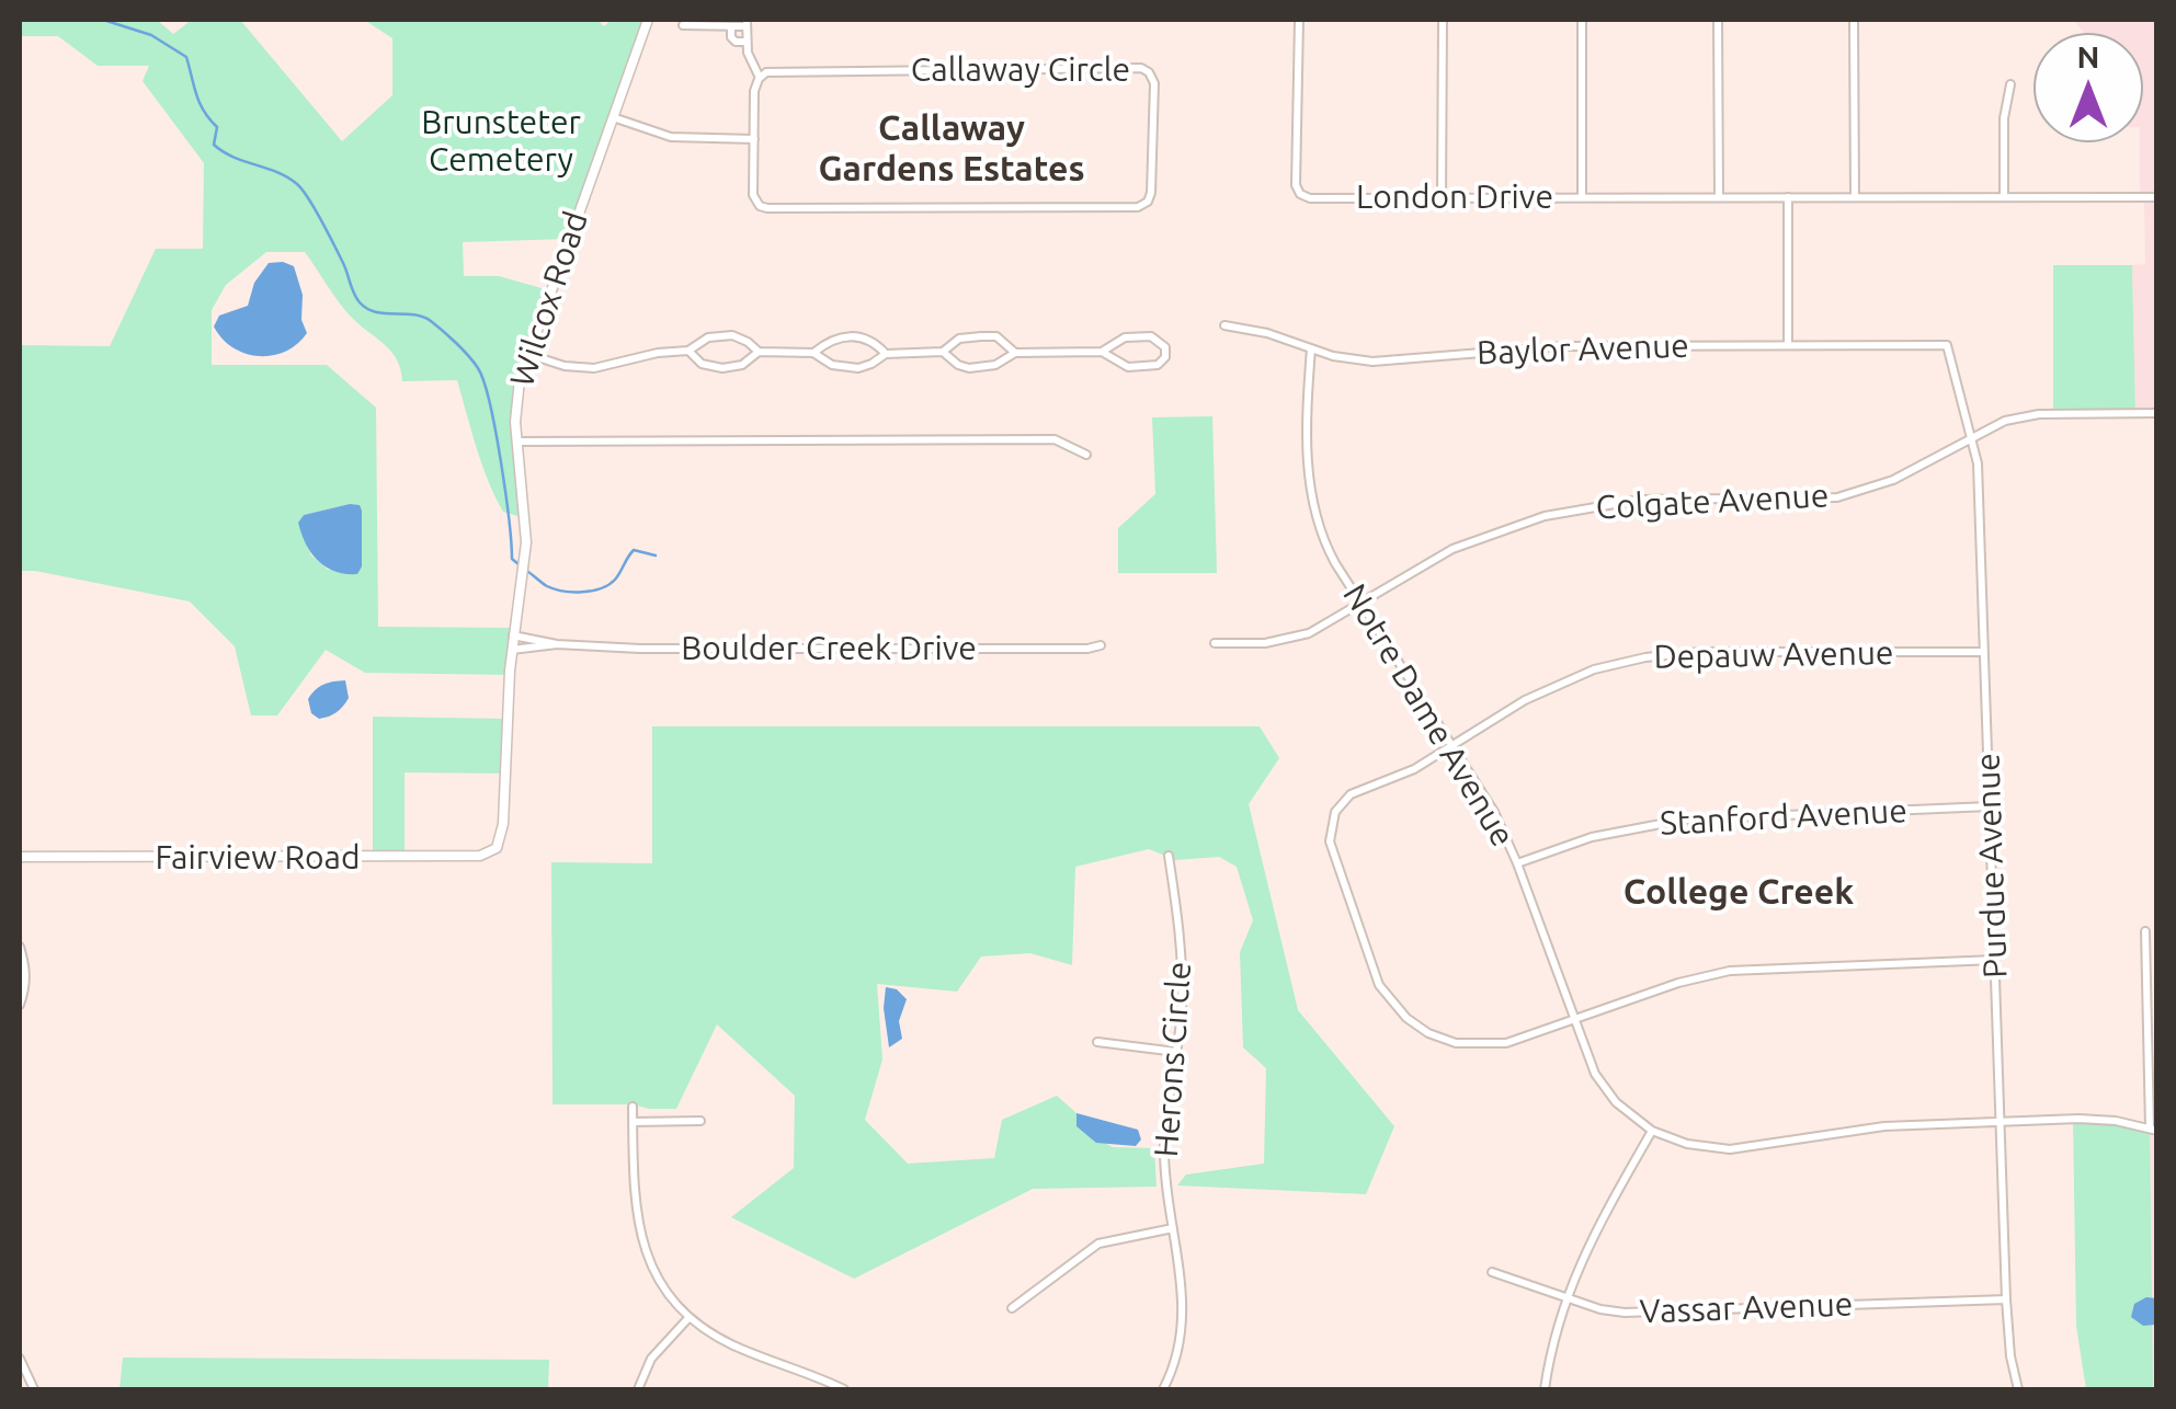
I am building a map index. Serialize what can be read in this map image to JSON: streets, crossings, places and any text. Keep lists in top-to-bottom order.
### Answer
{
  "streets": {
    "street": [
      "Callaway Circle",
      "London Drive",
      "Wilcox Road",
      "Baylor Avenue",
      "Colgate Avenue",
      "Boulder Creek Drive",
      "Depauw Avenue",
      "Notre Dame Avenue",
      "Stanford Avenue",
      "Fairview Road",
      "Purdue Avenue",
      "Herons Circle",
      "Vassar Avenue"
    ]
  },
  "crossings": [
    ["Wilcox Road", "Boulder Creek Drive"],
    ["Wilcox Road", "Fairview Road"],
    ["Baylor Avenue", "Notre Dame Avenue"],
    ["Baylor Avenue", "Purdue Avenue"],
    ["Colgate Avenue", "Notre Dame Avenue"],
    ["Colgate Avenue", "Purdue Avenue"],
    ["Depauw Avenue", "Notre Dame Avenue"],
    ["Depauw Avenue", "Purdue Avenue"],
    ["Notre Dame Avenue", "Stanford Avenue"],
    ["Notre Dame Avenue", "Purdue Avenue"],
    ["Stanford Avenue", "Purdue Avenue"],
    ["Purdue Avenue", "Vassar Avenue"]
  ],
  "districts": ["Callaway Gardens Estates", "College Creek"],
  "parks": ["Brunsteter Cemetery"],
  "north": "top"
}
